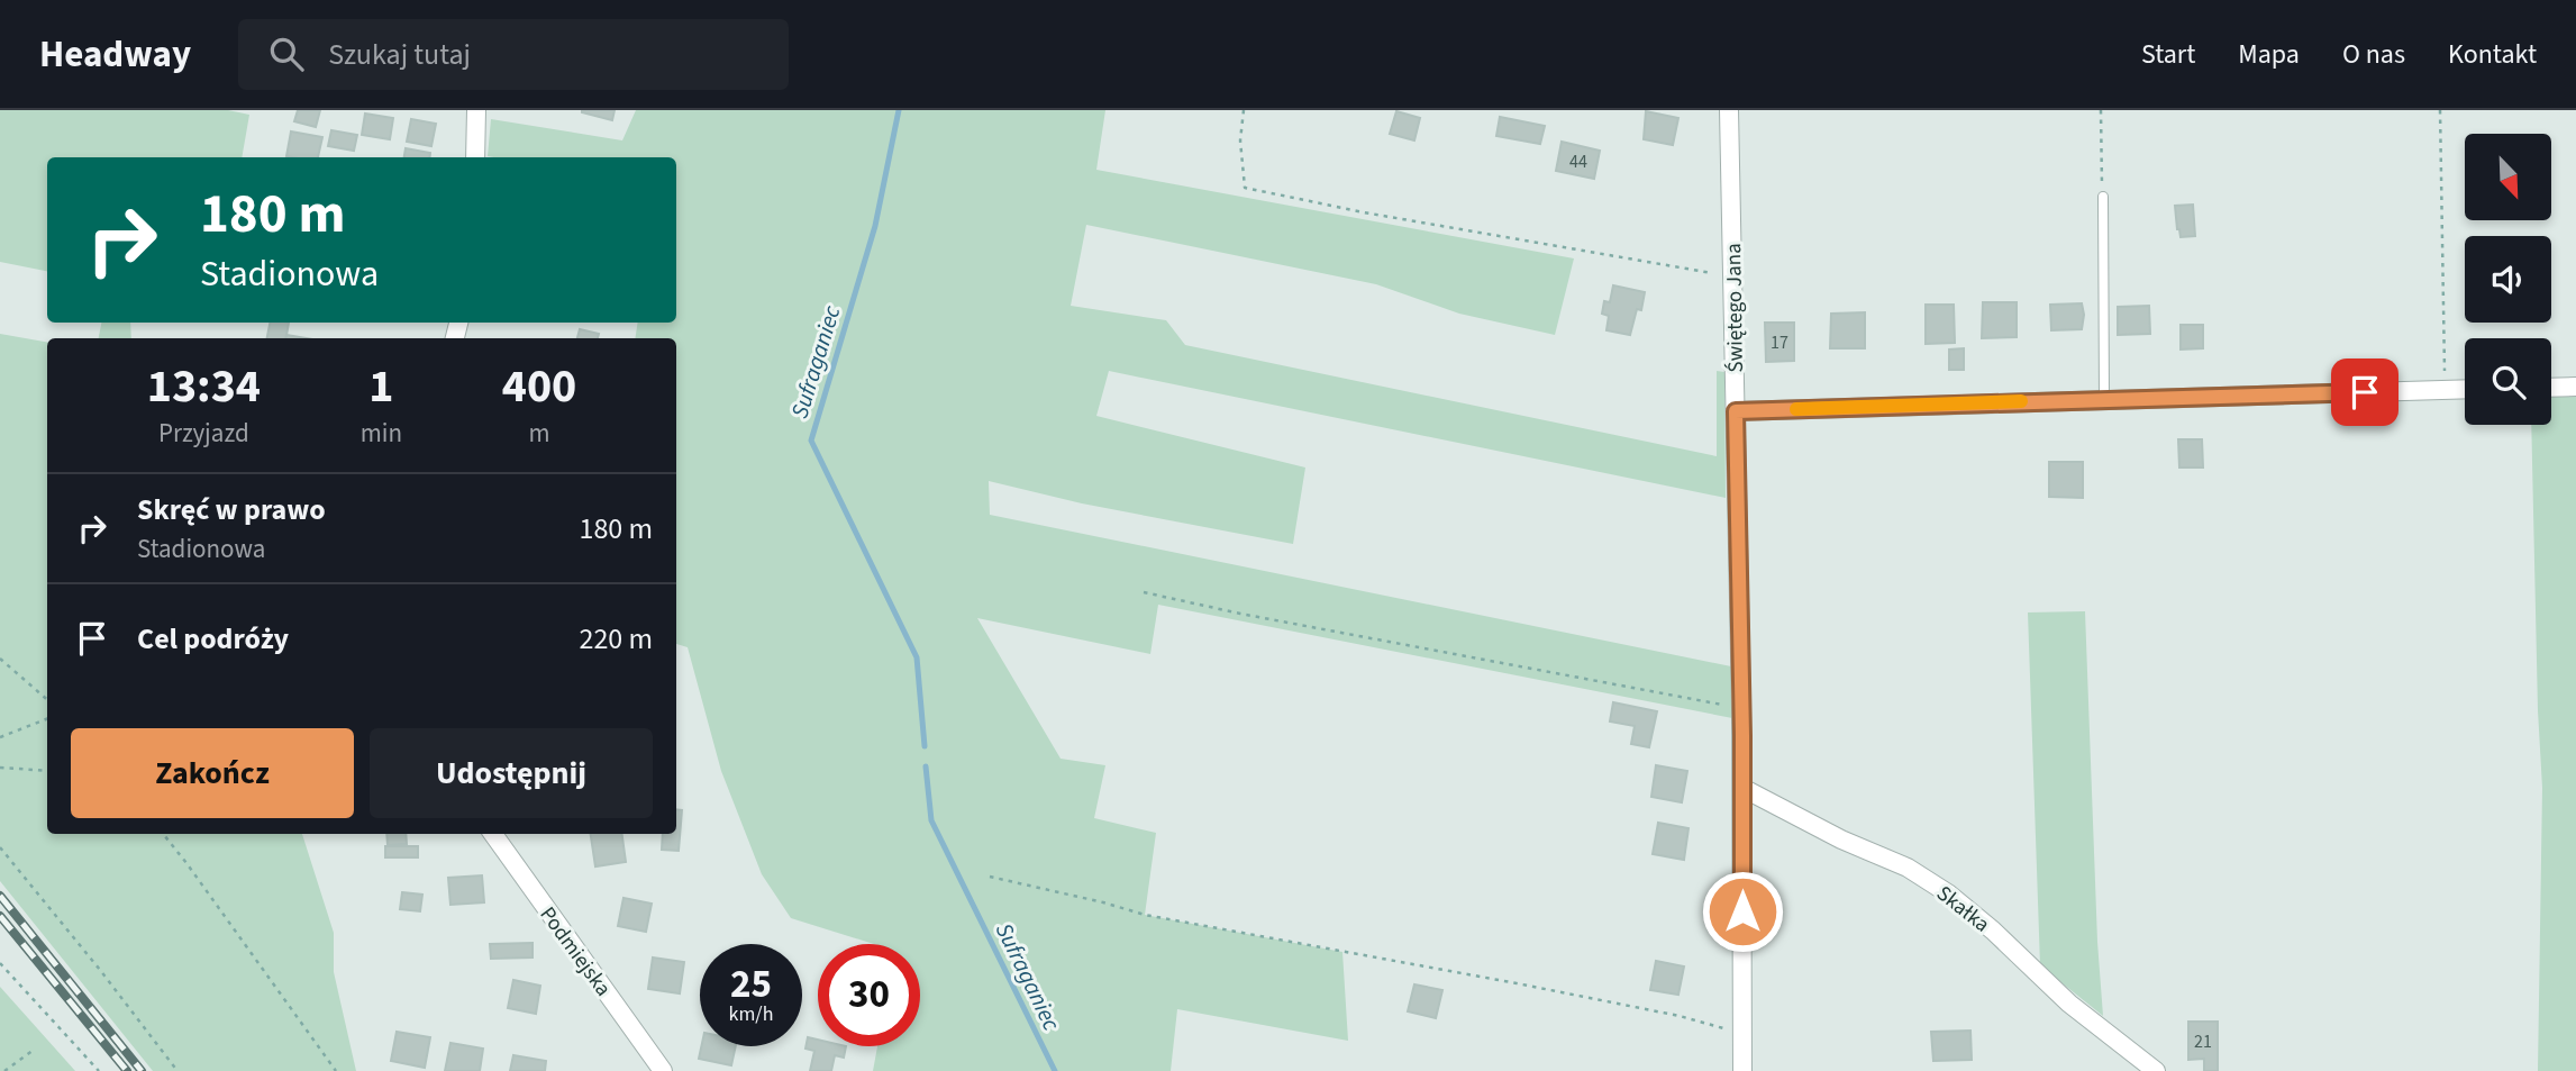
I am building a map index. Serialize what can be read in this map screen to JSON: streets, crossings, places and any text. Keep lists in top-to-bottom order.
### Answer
{
  "streets": {
    "street": ["Świętego Jana", "Skałka", "Podmiejska"]
  },
  "crossings": [
    ["Świętego Jana", "Skałka"]
  ],
  "water": ["Sufraganiec"],
  "house_numbers": ["44", "17", "21"],
  "north": "bottom right",
  "page": {
    "header": "Headway",
    "search": "Szukaj tutaj",
    "nav": [
      "Start",
      "Mapa",
      "O nas",
      "Kontakt"
    ],
    "turn": ["180 m", "Stadionowa"],
    "eta": [
      "13:34",
      "Przyjazd",
      "1",
      "min",
      "400",
      "m"
    ],
    "list": [
      {
        "name": "Skręć w prawo",
        "note": "Stadionowa",
        "value": "180 m"
      },
      {
        "name": "Cel podróży",
        "value": "220 m"
      }
    ],
    "buttons": ["Zakończ", "Udostępnij"],
    "speed": "25 km/h",
    "limit": "30"
  }
}
